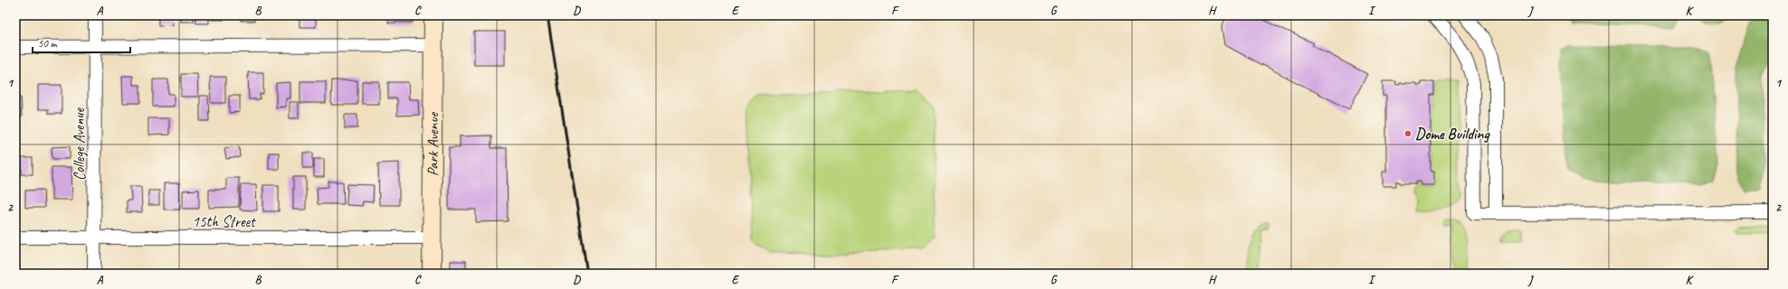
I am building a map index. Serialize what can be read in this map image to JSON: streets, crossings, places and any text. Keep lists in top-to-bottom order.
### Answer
{
  "streets": {
    "street": ["College Avenue", "Park Avenue", "15th Street"]
  },
  "crossings": [
    ["College Avenue", "15th Street"],
    ["Park Avenue", "15th Street"]
  ],
  "places": ["Dome Building"],
  "scale_bar": "50 m",
  "grid": {
    "columns": [
      "A",
      "B",
      "C",
      "D",
      "E",
      "F",
      "G",
      "H",
      "I",
      "J",
      "K"
    ],
    "rows": ["1", "2"]
  }
}
